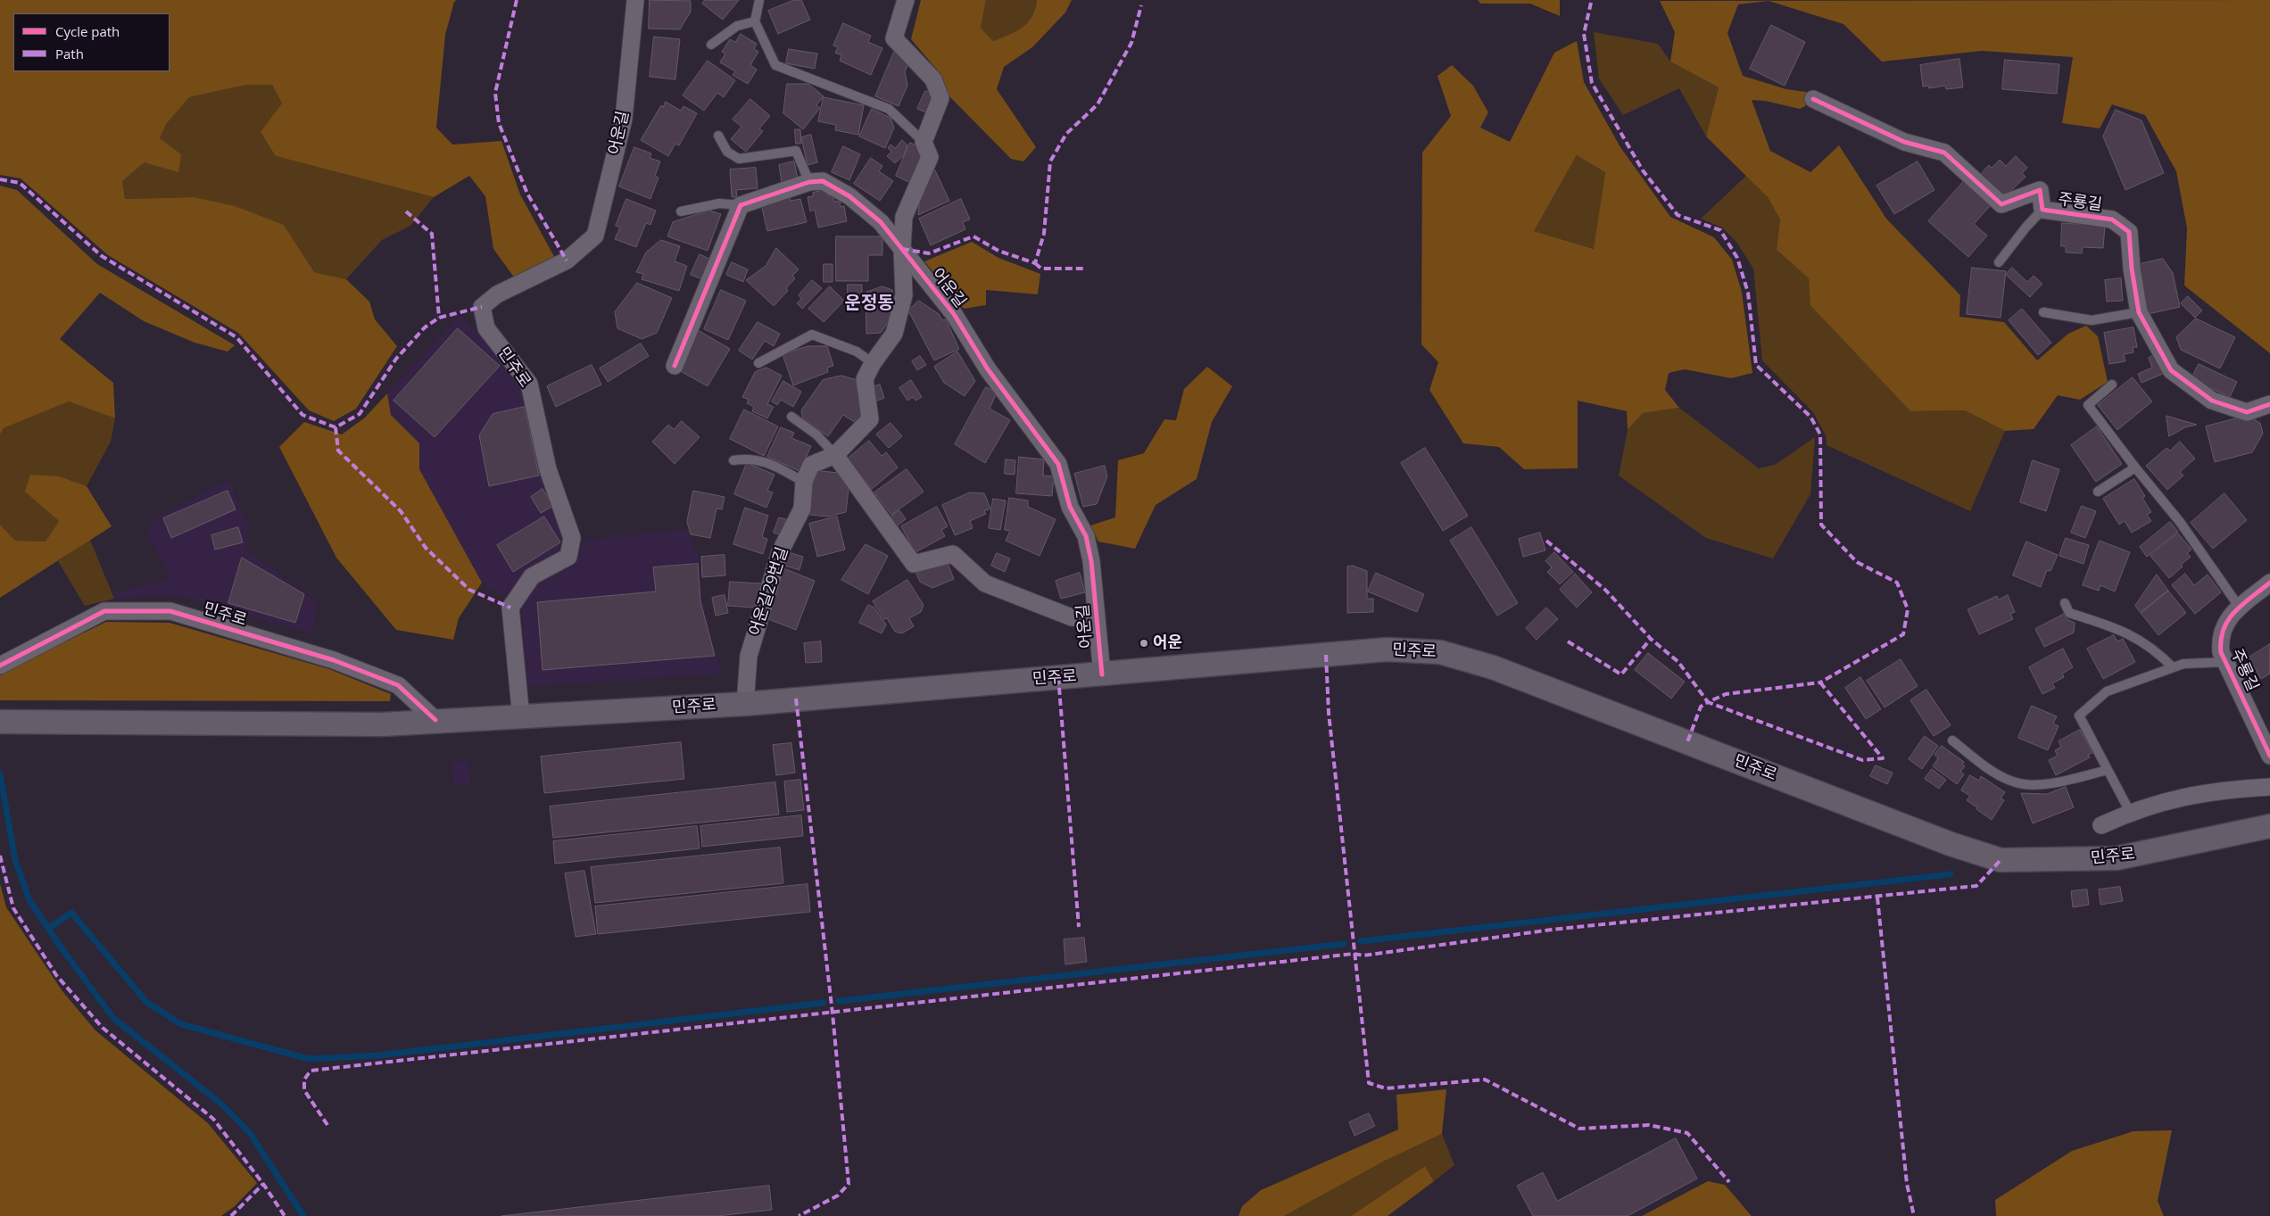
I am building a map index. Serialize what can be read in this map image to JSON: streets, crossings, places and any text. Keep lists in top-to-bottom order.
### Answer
{
  "streets": {
    "main road": ["민주로"],
    "street": ["어운길", "주룡길", "어운길29번길"]
  },
  "crossings": [
    ["어운길", "민주로"],
    ["어운길", "어운길29번길"],
    ["민주로", "어운길29번길"]
  ],
  "districts": ["운정동"],
  "places": ["어운"],
  "legend": ["Cycle path", "Path"]
}
